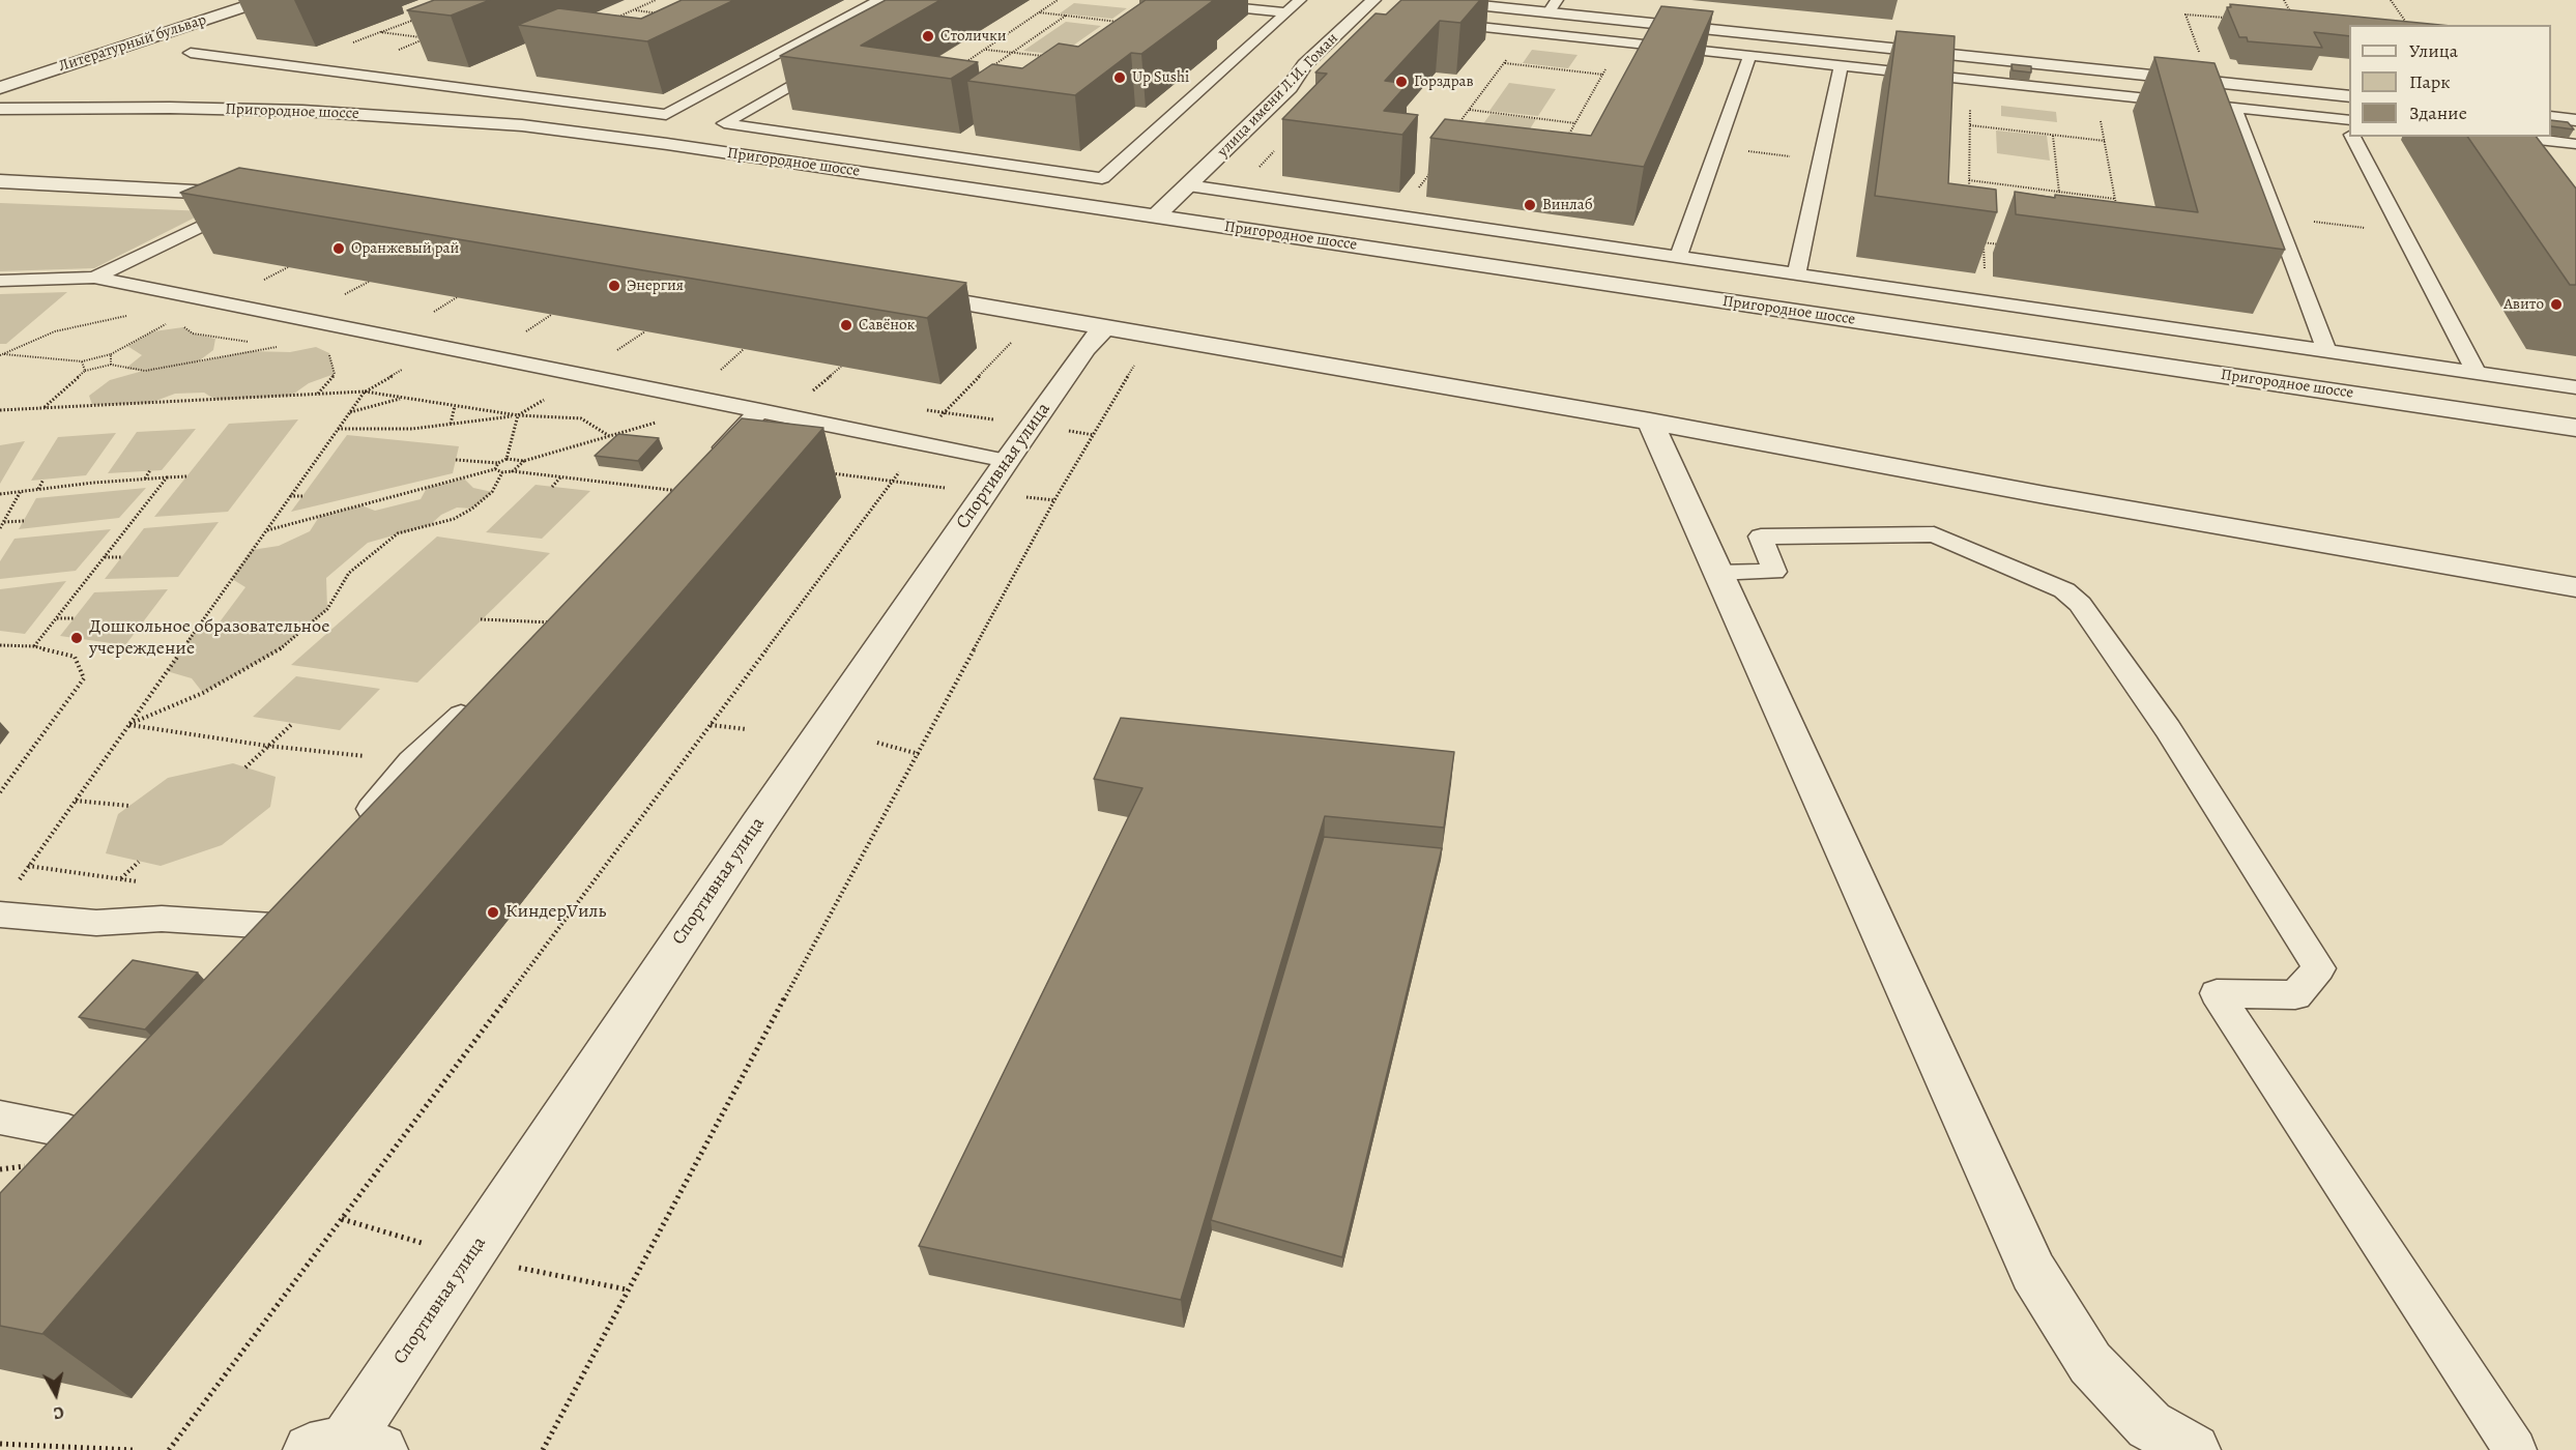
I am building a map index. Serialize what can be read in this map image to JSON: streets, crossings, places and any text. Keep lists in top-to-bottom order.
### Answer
{
  "streets": {
    "street": [
      "Литературный бульвар",
      "улица имени Л.И. Гоман",
      "Пригородное шоссе",
      "Спортивная улица"
    ]
  },
  "crossings": [
    ["улица имени Л.И. Гоман", "Пригородное шоссе"]
  ],
  "places": [
    "Столички",
    "Up Sushi",
    "Горздрав",
    "Винлаб",
    "Оранжевый рай",
    "Энергия",
    "Авито",
    "Савёнок",
    "Дошкольное образовательное учереждение",
    "КиндерVиль"
  ],
  "legend": ["Улица", "Парк", "Здание"],
  "north": "bottom"
}
